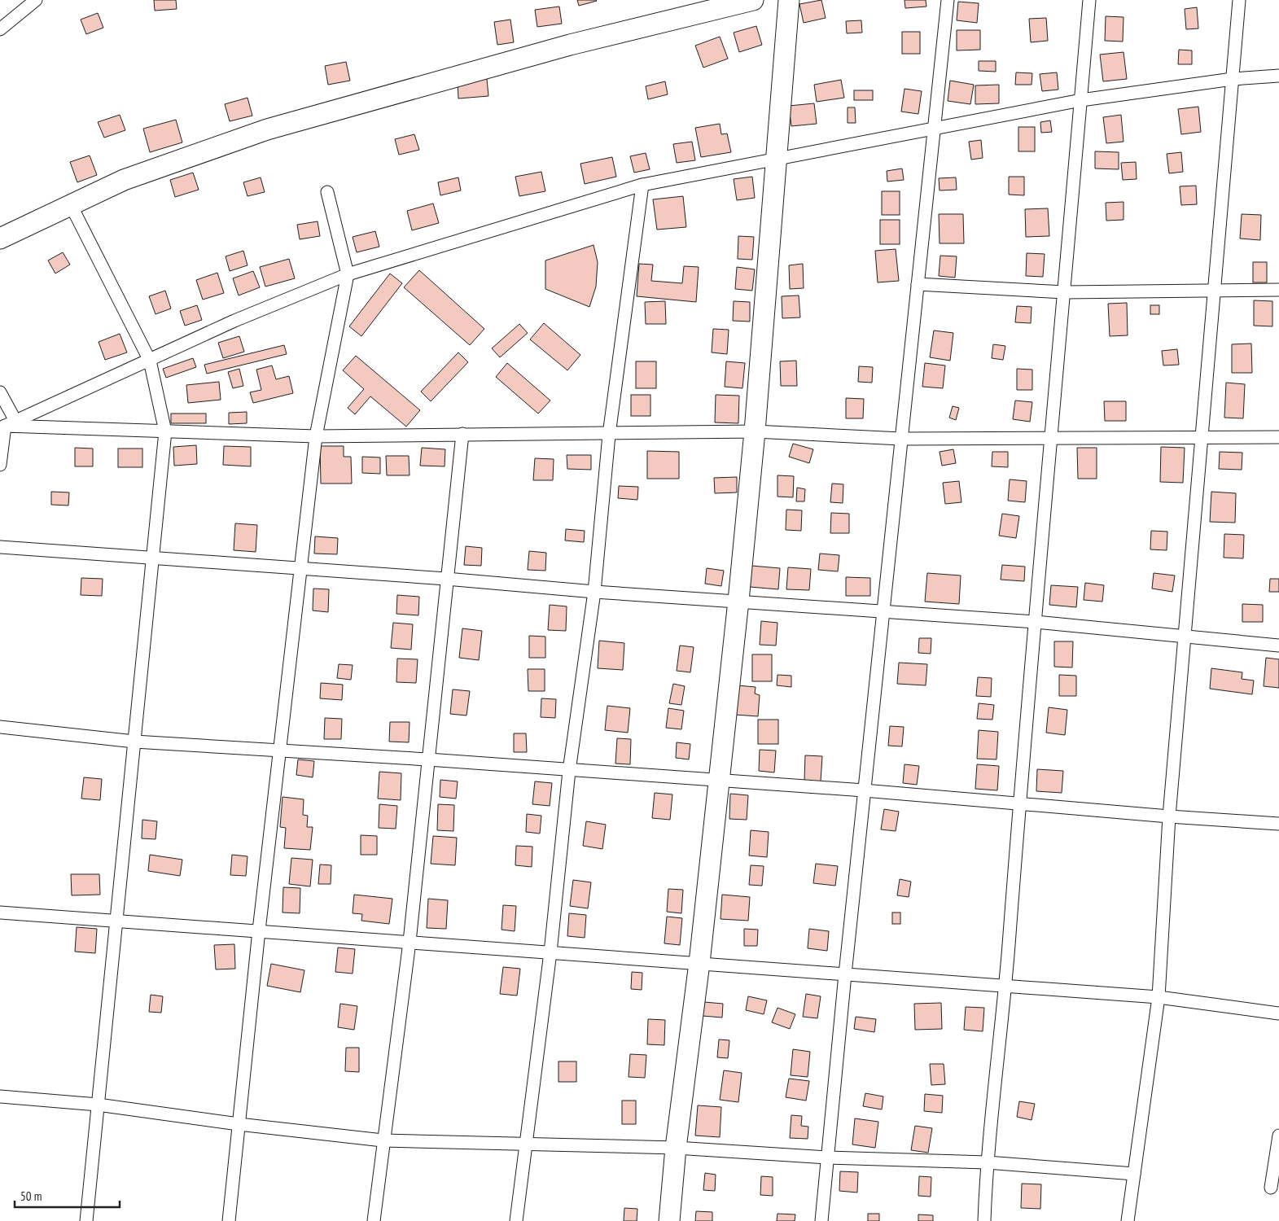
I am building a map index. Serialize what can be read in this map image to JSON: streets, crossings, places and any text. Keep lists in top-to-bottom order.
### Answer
{
  "scale_bar": "50 m"
}
